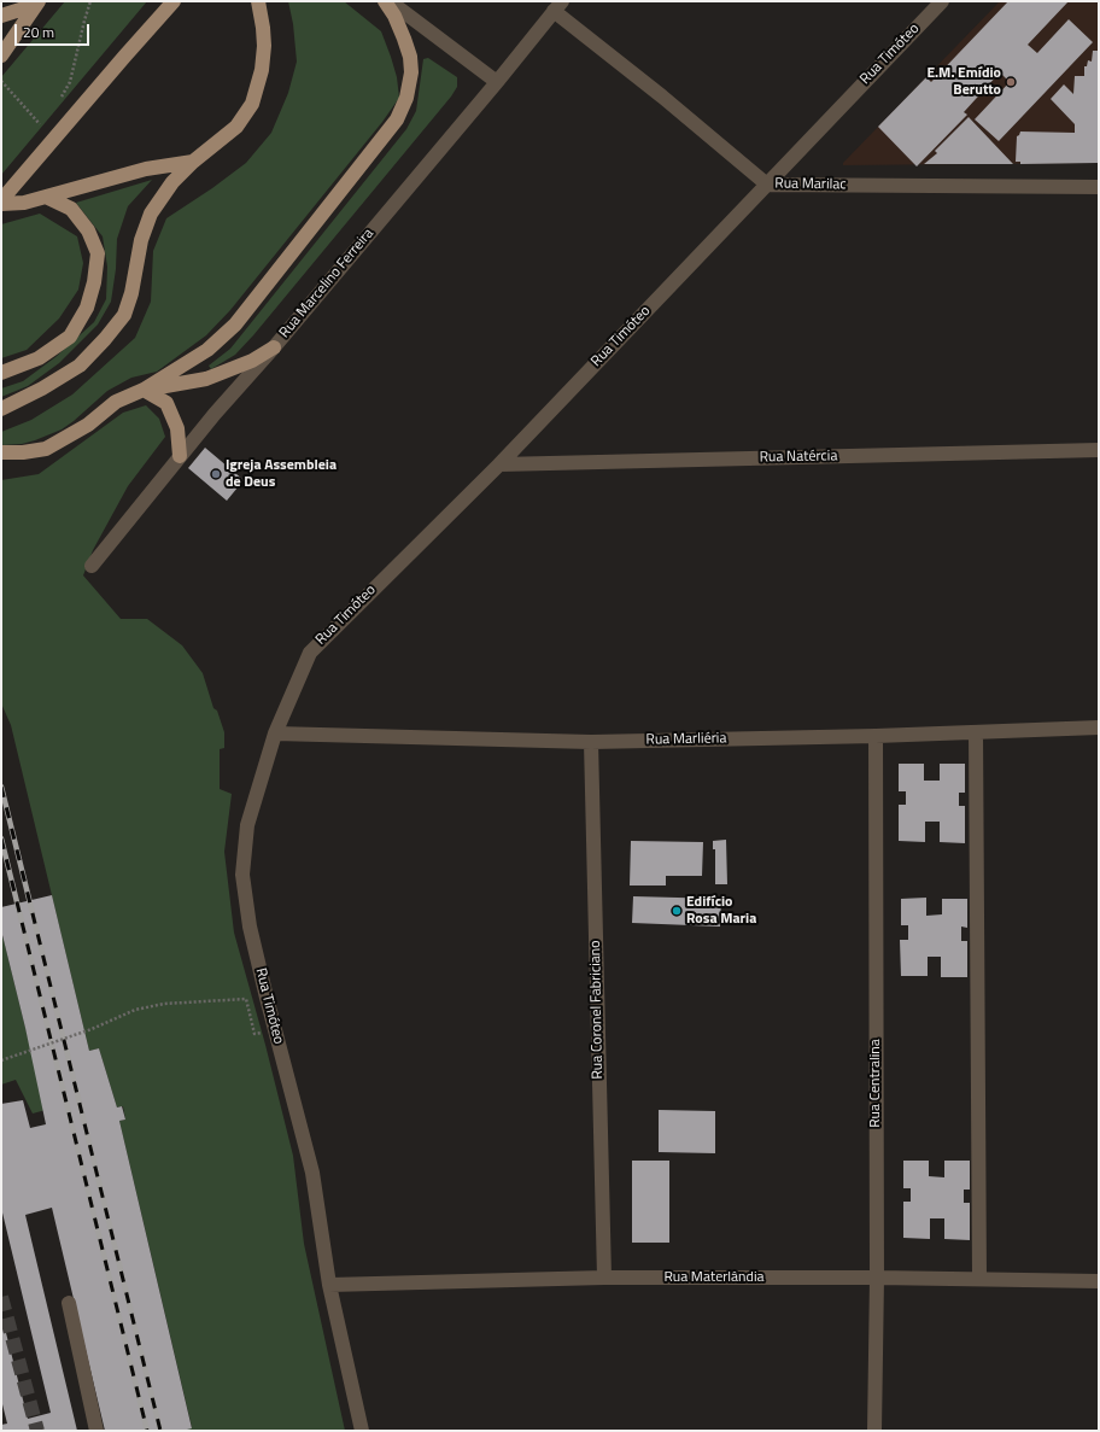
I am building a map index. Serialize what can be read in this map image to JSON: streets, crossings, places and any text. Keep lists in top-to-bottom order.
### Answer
{
  "streets": {
    "street": [
      "Rua Timóteo",
      "Rua Marilac",
      "Rua Marcelino Ferreira",
      "Rua Natércia",
      "Rua Marliéria",
      "Rua Coronel Fabriciano",
      "Rua Centralina",
      "Rua Materlândia"
    ]
  },
  "crossings": [
    ["Rua Timóteo", "Rua Marilac"],
    ["Rua Timóteo", "Rua Natércia"],
    ["Rua Timóteo", "Rua Marliéria"],
    ["Rua Timóteo", "Rua Materlândia"],
    ["Rua Marilac", "Rua Marcelino Ferreira"],
    ["Rua Marliéria", "Rua Coronel Fabriciano"],
    ["Rua Marliéria", "Rua Centralina"],
    ["Rua Coronel Fabriciano", "Rua Materlândia"],
    ["Rua Centralina", "Rua Materlândia"]
  ],
  "places": ["E.M. Emídio Berutto", "Igreja Assembleia de Deus", "Edifício Rosa Maria"],
  "scale_bar": "20 m"
}
